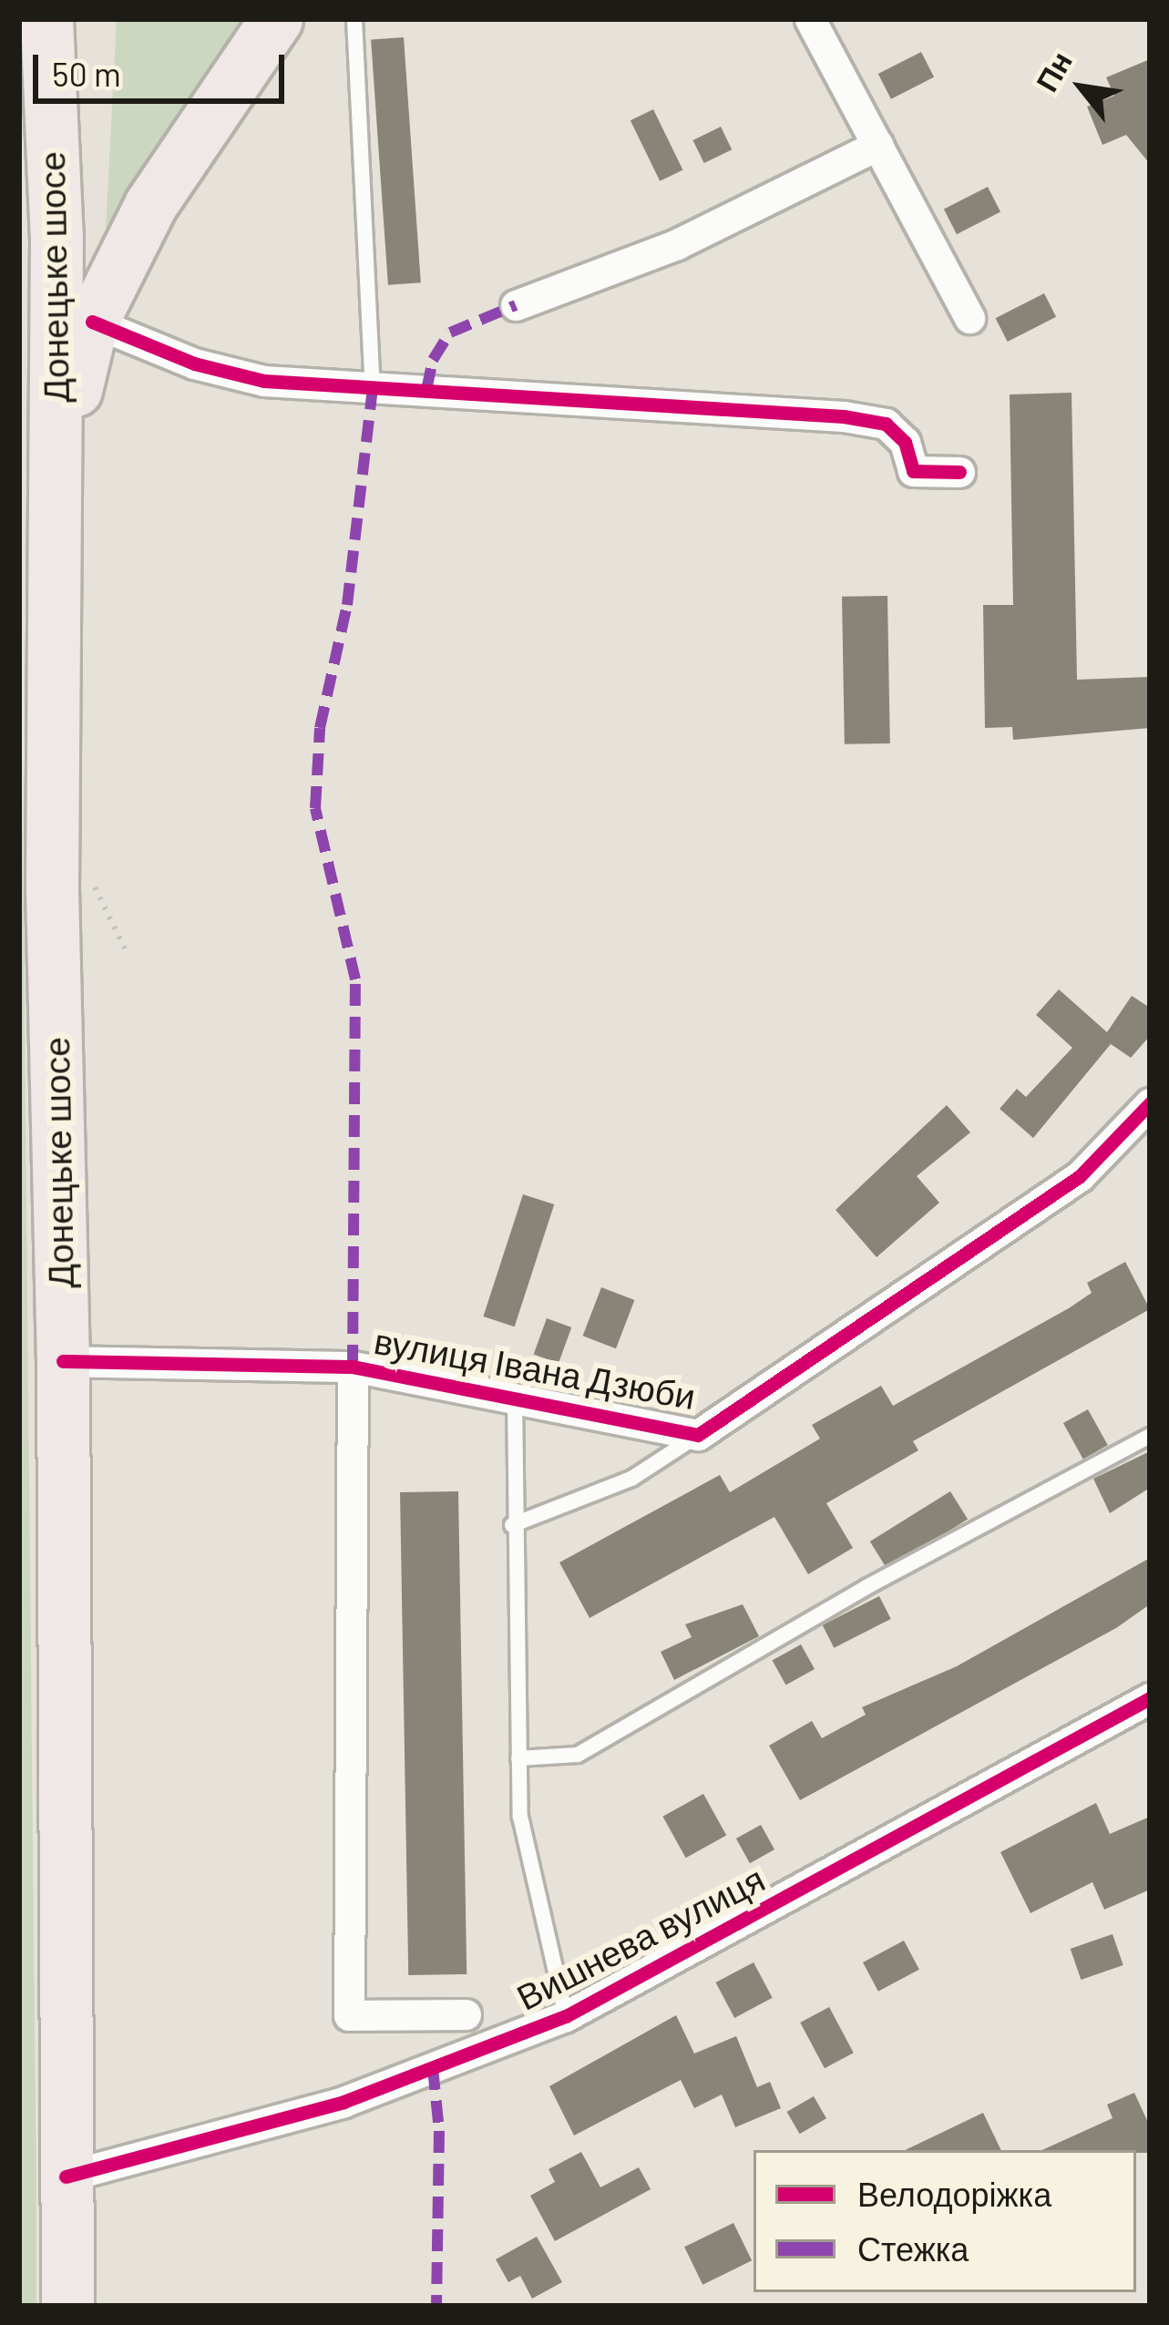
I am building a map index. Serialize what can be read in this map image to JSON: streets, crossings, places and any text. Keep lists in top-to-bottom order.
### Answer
{
  "streets": {
    "highway": ["Донецьке шосе"],
    "street": ["вулиця Івана Дзюби", "Вишнева вулиця"]
  },
  "crossings": [
    ["Донецьке шосе", "вулиця Івана Дзюби"],
    ["Донецьке шосе", "Вишнева вулиця"]
  ],
  "legend": ["Велодоріжка", "Стежка"],
  "scale_bar": "50 m",
  "north": "top left"
}
